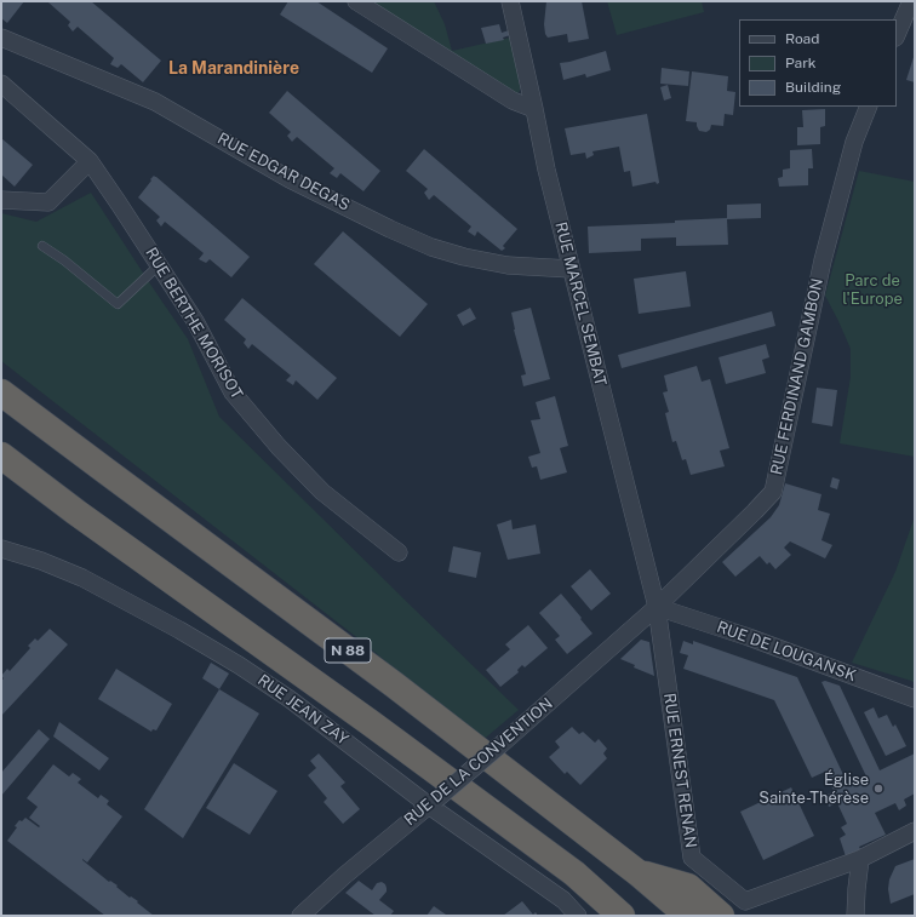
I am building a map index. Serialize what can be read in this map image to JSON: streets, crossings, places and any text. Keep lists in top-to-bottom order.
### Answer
{
  "streets": {
    "highway": ["N 88"],
    "street": [
      "RUE EDGAR DEGAS",
      "RUE MARCEL SEMBAT",
      "RUE BERTHE MORISOT",
      "RUE FERDINAND GAMBON",
      "RUE DE LOUGANSK",
      "RUE JEAN ZAY",
      "RUE DE LA CONVENTION",
      "RUE ERNEST RENAN"
    ]
  },
  "crossings": [
    ["RUE EDGAR DEGAS", "RUE MARCEL SEMBAT"],
    ["RUE MARCEL SEMBAT", "RUE FERDINAND GAMBON"],
    ["RUE MARCEL SEMBAT", "RUE DE LOUGANSK"],
    ["RUE MARCEL SEMBAT", "RUE DE LA CONVENTION"],
    ["RUE MARCEL SEMBAT", "RUE ERNEST RENAN"],
    ["RUE FERDINAND GAMBON", "RUE DE LOUGANSK"],
    ["RUE FERDINAND GAMBON", "RUE DE LA CONVENTION"],
    ["RUE FERDINAND GAMBON", "RUE ERNEST RENAN"],
    ["RUE DE LOUGANSK", "RUE DE LA CONVENTION"],
    ["RUE DE LOUGANSK", "RUE ERNEST RENAN"],
    ["RUE JEAN ZAY", "RUE DE LA CONVENTION"],
    ["RUE DE LA CONVENTION", "RUE ERNEST RENAN"]
  ],
  "districts": ["La Marandinière"],
  "parks": ["Parc de l'Europe"],
  "places": ["Église Sainte-Thérèse"],
  "legend": ["Road", "Park", "Building"]
}
